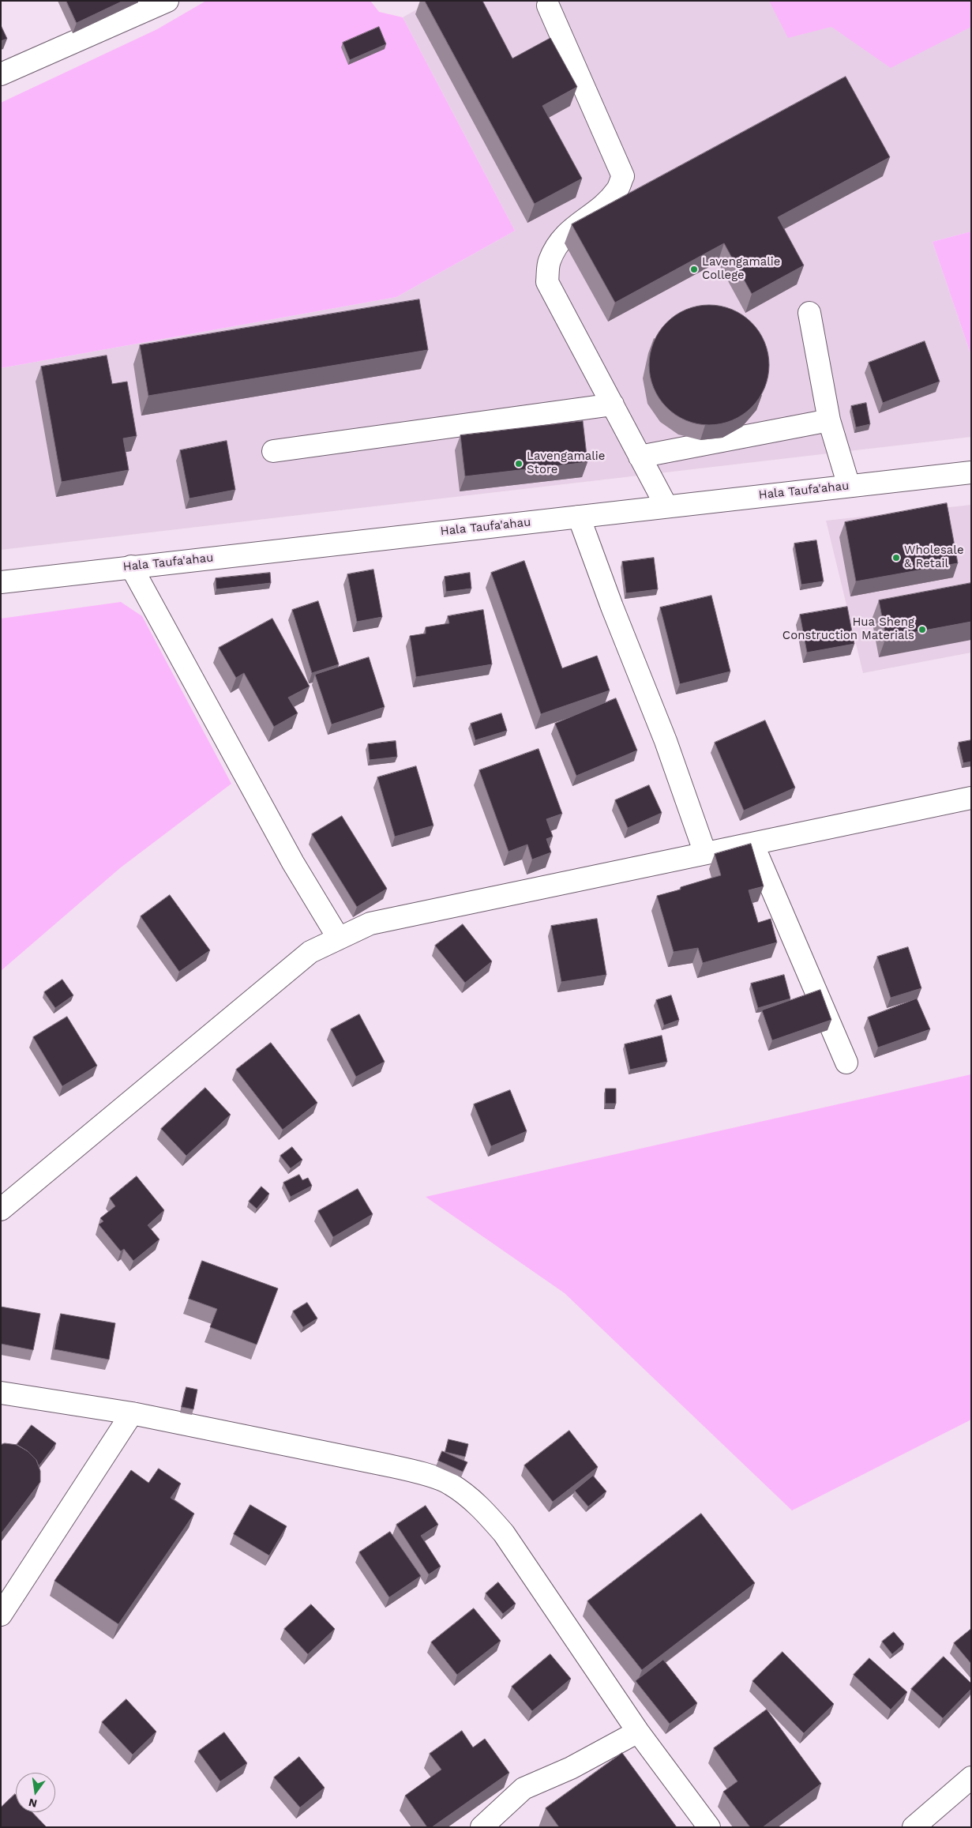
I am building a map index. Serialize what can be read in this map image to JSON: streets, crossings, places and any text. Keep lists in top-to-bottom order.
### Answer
{
  "streets": {
    "street": ["Hala Taufa'ahau"]
  },
  "places": [
    "Lavengamalie College",
    "Lavengamalie Store",
    "Wholesale & Retail",
    "Hua Sheng Construction Materials"
  ],
  "north": "bottom"
}
